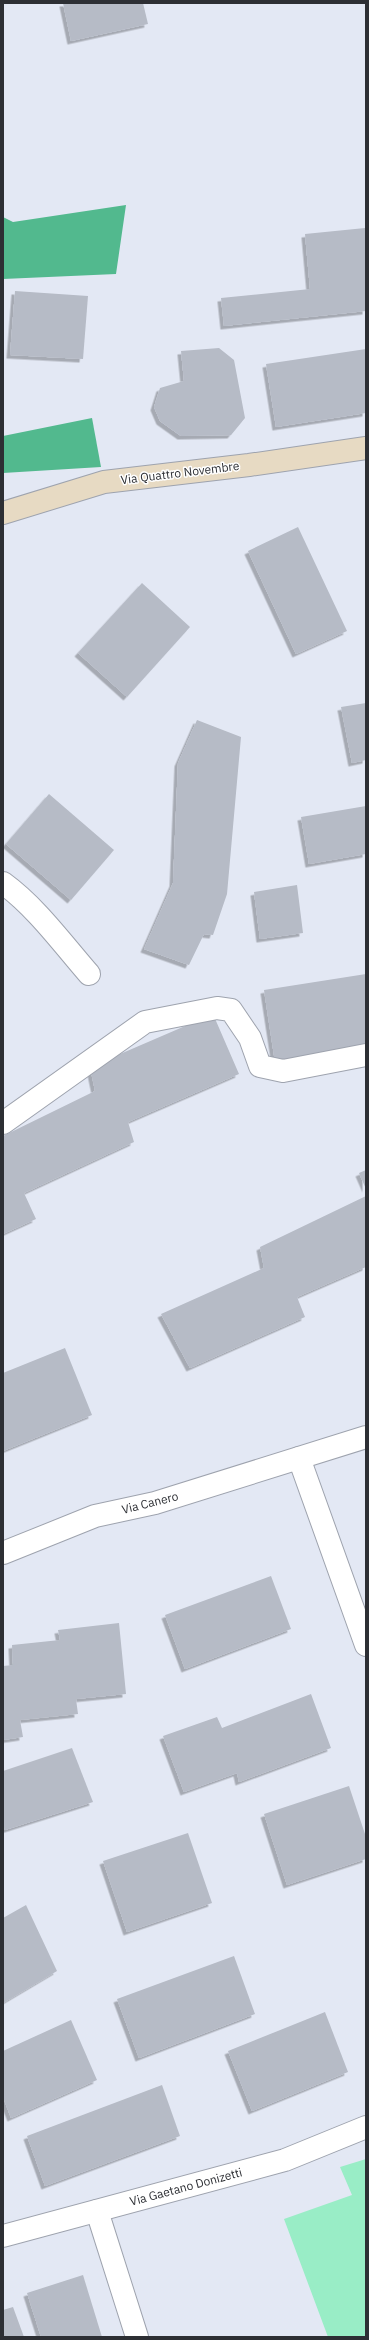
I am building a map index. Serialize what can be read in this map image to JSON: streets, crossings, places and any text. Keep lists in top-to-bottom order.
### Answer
{
  "streets": {
    "street": ["Via Quattro Novembre", "Via Canero", "Via Gaetano Donizetti"]
  }
}
